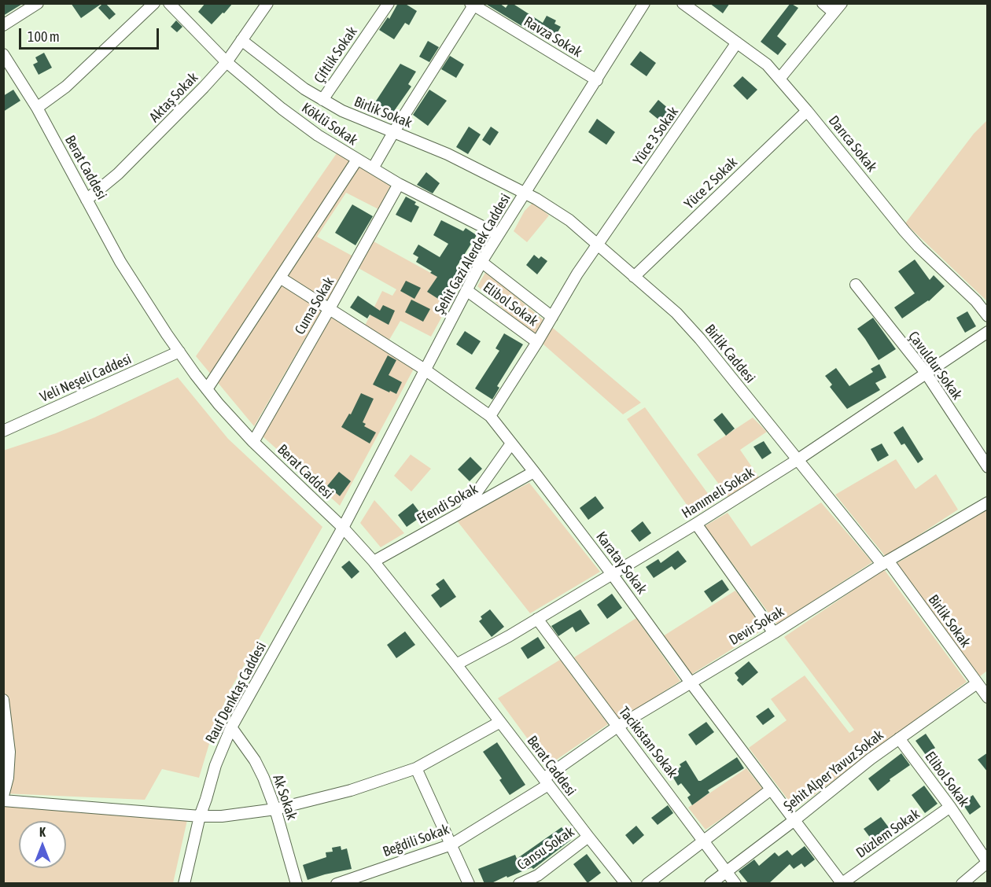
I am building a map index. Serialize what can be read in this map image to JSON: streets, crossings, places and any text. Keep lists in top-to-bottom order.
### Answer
{
  "streets": {
    "street": [
      "Ravza Sokak",
      "Çiftlik Sokak",
      "Aktaş Sokak",
      "Birlik Sokak",
      "Köklü Sokak",
      "Yüce 3 Sokak",
      "Darıca Sokak",
      "Berat Caddesi",
      "Yüce 2 Sokak",
      "Şehit Gazi Alerdek Caddesi",
      "Elibol Sokak",
      "Cuma Sokak",
      "Birlik Caddesi",
      "Çavuldur Sokak",
      "Veli Neşeli Caddesi",
      "Hanımeli Sokak",
      "Efendi Sokak",
      "Karatay Sokak",
      "Devir Sokak",
      "Rauf Denktaş Caddesi",
      "Tacikistan Sokak",
      "Şehit Alper Yavuz Sokak",
      "Ak Sokak",
      "Düzlem Sokak",
      "Beğdili Sokak",
      "Cansu Sokak"
    ]
  },
  "crossings": [
    ["Ravza Sokak", "Şehit Gazi Alerdek Caddesi"],
    ["Çiftlik Sokak", "Birlik Sokak"],
    ["Aktaş Sokak", "Birlik Sokak"],
    ["Aktaş Sokak", "Köklü Sokak"],
    ["Aktaş Sokak", "Berat Caddesi"],
    ["Birlik Sokak", "Şehit Gazi Alerdek Caddesi"],
    ["Birlik Sokak", "Birlik Caddesi"],
    ["Birlik Sokak", "Devir Sokak"],
    ["Birlik Sokak", "Şehit Alper Yavuz Sokak"],
    ["Köklü Sokak", "Şehit Gazi Alerdek Caddesi"],
    ["Köklü Sokak", "Cuma Sokak"],
    ["Yüce 3 Sokak", "Darıca Sokak"],
    ["Yüce 3 Sokak", "Elibol Sokak"],
    ["Yüce 3 Sokak", "Birlik Caddesi"],
    ["Yüce 3 Sokak", "Karatay Sokak"],
    ["Darıca Sokak", "Yüce 2 Sokak"],
    ["Berat Caddesi", "Şehit Gazi Alerdek Caddesi"],
    ["Berat Caddesi", "Cuma Sokak"],
    ["Berat Caddesi", "Veli Neşeli Caddesi"],
    ["Berat Caddesi", "Hanımeli Sokak"],
    ["Berat Caddesi", "Efendi Sokak"],
    ["Berat Caddesi", "Devir Sokak"],
    ["Berat Caddesi", "Rauf Denktaş Caddesi"],
    ["Berat Caddesi", "Beğdili Sokak"],
    ["Berat Caddesi", "Cansu Sokak"],
    ["Yüce 2 Sokak", "Birlik Caddesi"],
    ["Şehit Gazi Alerdek Caddesi", "Elibol Sokak"],
    ["Şehit Gazi Alerdek Caddesi", "Birlik Caddesi"],
    ["Şehit Gazi Alerdek Caddesi", "Karatay Sokak"],
    ["Şehit Gazi Alerdek Caddesi", "Rauf Denktaş Caddesi"],
    ["Elibol Sokak", "Şehit Alper Yavuz Sokak"],
    ["Elibol Sokak", "Düzlem Sokak"],
    ["Cuma Sokak", "Karatay Sokak"],
    ["Birlik Caddesi", "Hanımeli Sokak"],
    ["Birlik Caddesi", "Devir Sokak"],
    ["Çavuldur Sokak", "Hanımeli Sokak"],
    ["Hanımeli Sokak", "Karatay Sokak"],
    ["Hanımeli Sokak", "Tacikistan Sokak"],
    ["Efendi Sokak", "Karatay Sokak"],
    ["Karatay Sokak", "Devir Sokak"],
    ["Karatay Sokak", "Şehit Alper Yavuz Sokak"],
    ["Karatay Sokak", "Düzlem Sokak"],
    ["Devir Sokak", "Tacikistan Sokak"],
    ["Devir Sokak", "Beğdili Sokak"],
    ["Rauf Denktaş Caddesi", "Ak Sokak"],
    ["Tacikistan Sokak", "Şehit Alper Yavuz Sokak"]
  ],
  "scale_bar": "100 m",
  "north": "top"
}
